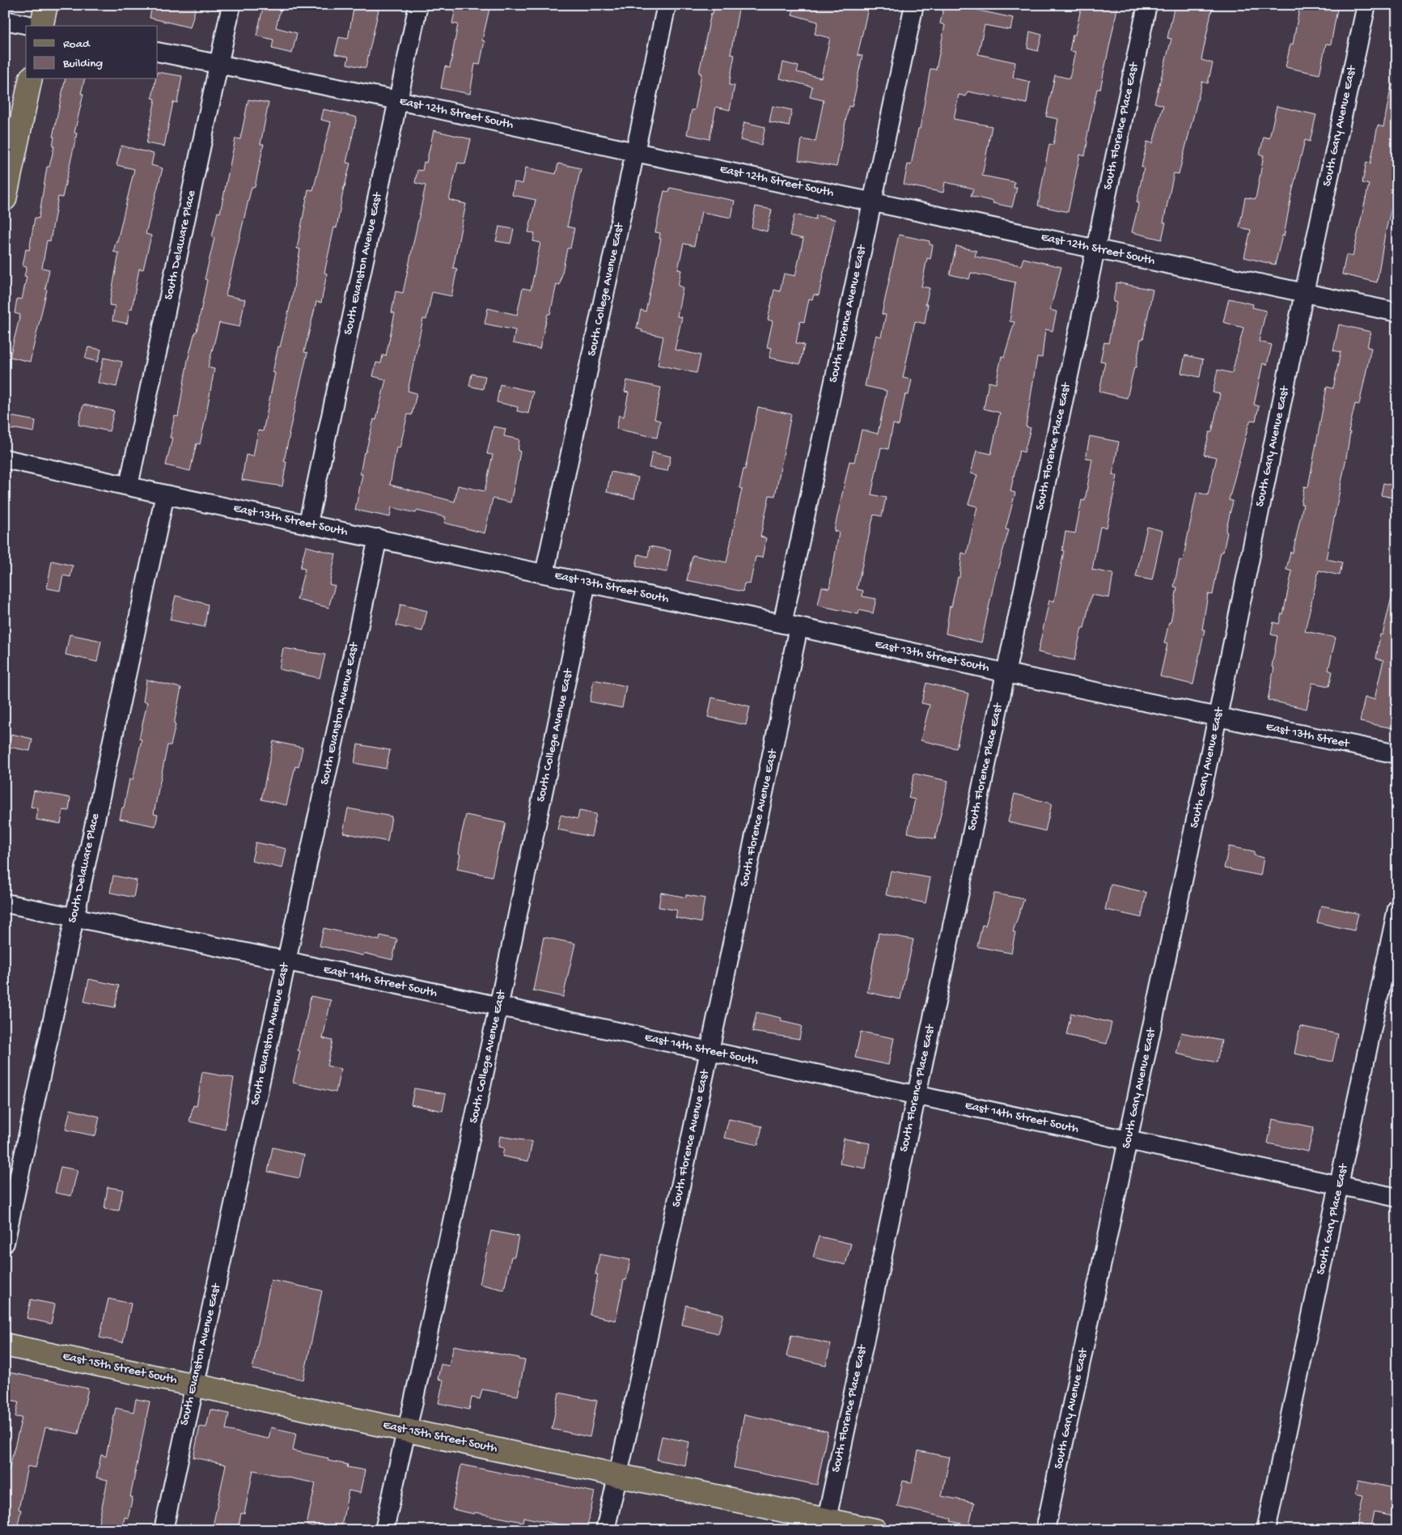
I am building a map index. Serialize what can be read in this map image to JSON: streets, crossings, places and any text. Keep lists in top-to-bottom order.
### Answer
{
  "streets": {
    "main road": ["East 15th Street South"],
    "street": [
      "East 12th Street South",
      "South Florence Place East",
      "South Gary Avenue East",
      "South Delaware Place",
      "South Evanston Avenue East",
      "South College Avenue East",
      "South Florence Avenue East",
      "East 13th Street South",
      "East 13th Street",
      "East 14th Street South",
      "South Gary Place East"
    ]
  },
  "crossings": [
    ["East 12th Street South", "South Florence Place East"],
    ["East 12th Street South", "South Gary Avenue East"],
    ["East 12th Street South", "South Delaware Place"],
    ["East 12th Street South", "South Evanston Avenue East"],
    ["East 12th Street South", "South College Avenue East"],
    ["East 12th Street South", "South Florence Avenue East"],
    ["South Florence Place East", "East 13th Street South"],
    ["South Florence Place East", "East 14th Street South"],
    ["South Florence Place East", "East 15th Street South"],
    ["South Gary Avenue East", "East 13th Street South"],
    ["South Gary Avenue East", "East 13th Street"],
    ["South Gary Avenue East", "East 14th Street South"],
    ["South Delaware Place", "East 13th Street South"],
    ["South Delaware Place", "East 14th Street South"],
    ["South Evanston Avenue East", "East 13th Street South"],
    ["South Evanston Avenue East", "East 14th Street South"],
    ["South Evanston Avenue East", "East 15th Street South"],
    ["South College Avenue East", "East 13th Street South"],
    ["South College Avenue East", "East 14th Street South"],
    ["South College Avenue East", "East 15th Street South"],
    ["South Florence Avenue East", "East 13th Street South"],
    ["South Florence Avenue East", "East 14th Street South"],
    ["South Florence Avenue East", "East 15th Street South"],
    ["East 13th Street South", "East 13th Street"],
    ["East 14th Street South", "South Gary Place East"]
  ],
  "legend": ["Road", "Building"]
}
